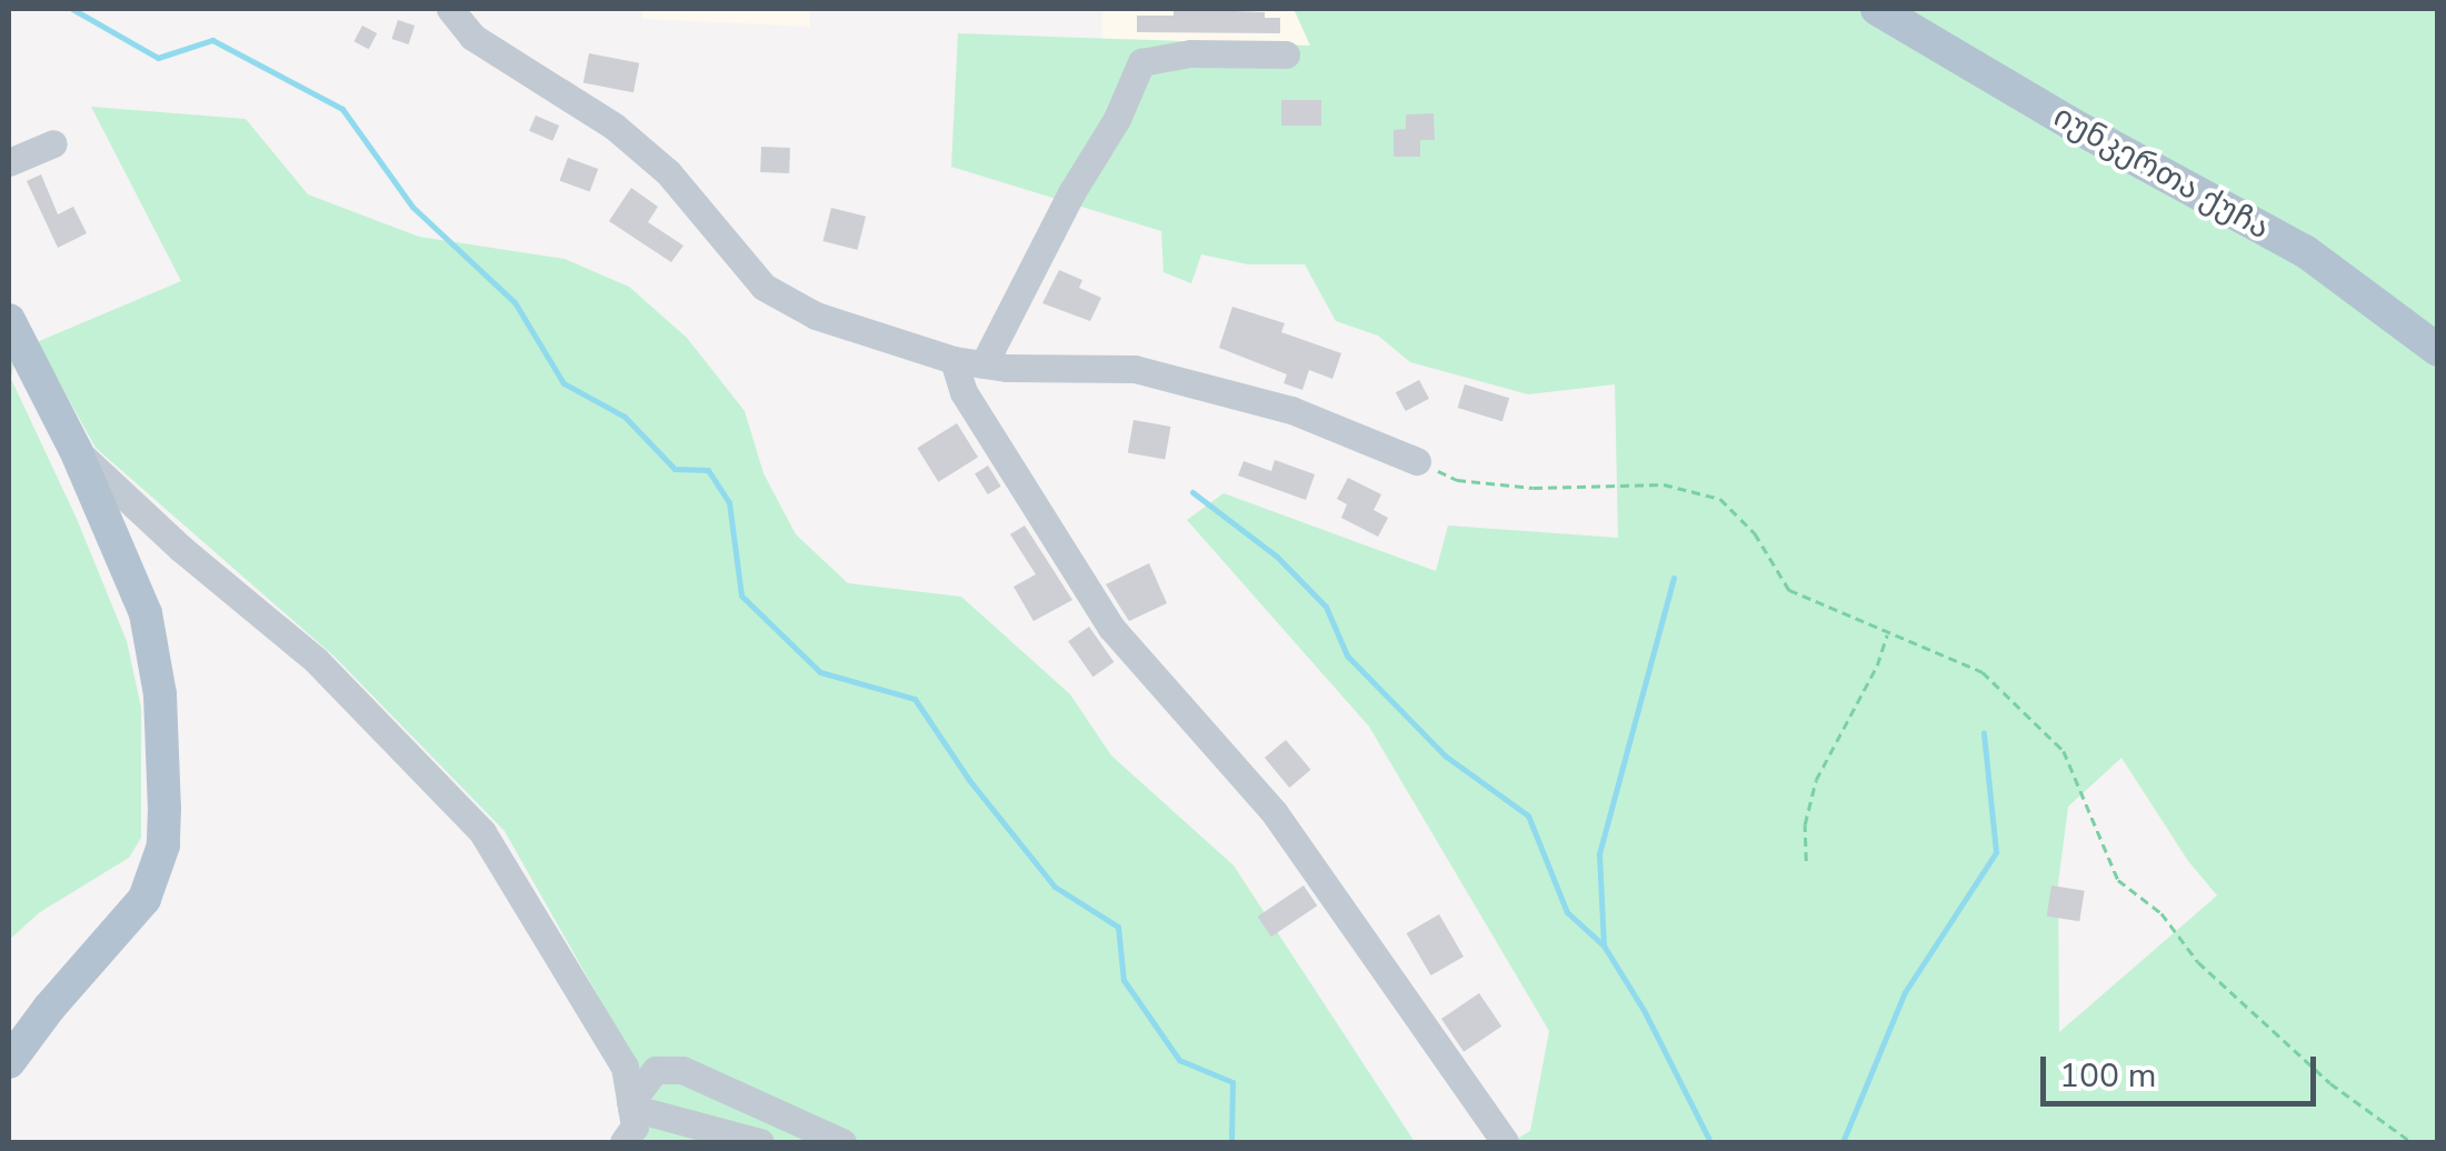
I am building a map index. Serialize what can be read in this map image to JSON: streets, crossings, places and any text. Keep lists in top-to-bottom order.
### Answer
{
  "streets": {
    "main road": ["იუნკერთა ქუჩა"]
  },
  "scale_bar": "100 m"
}
